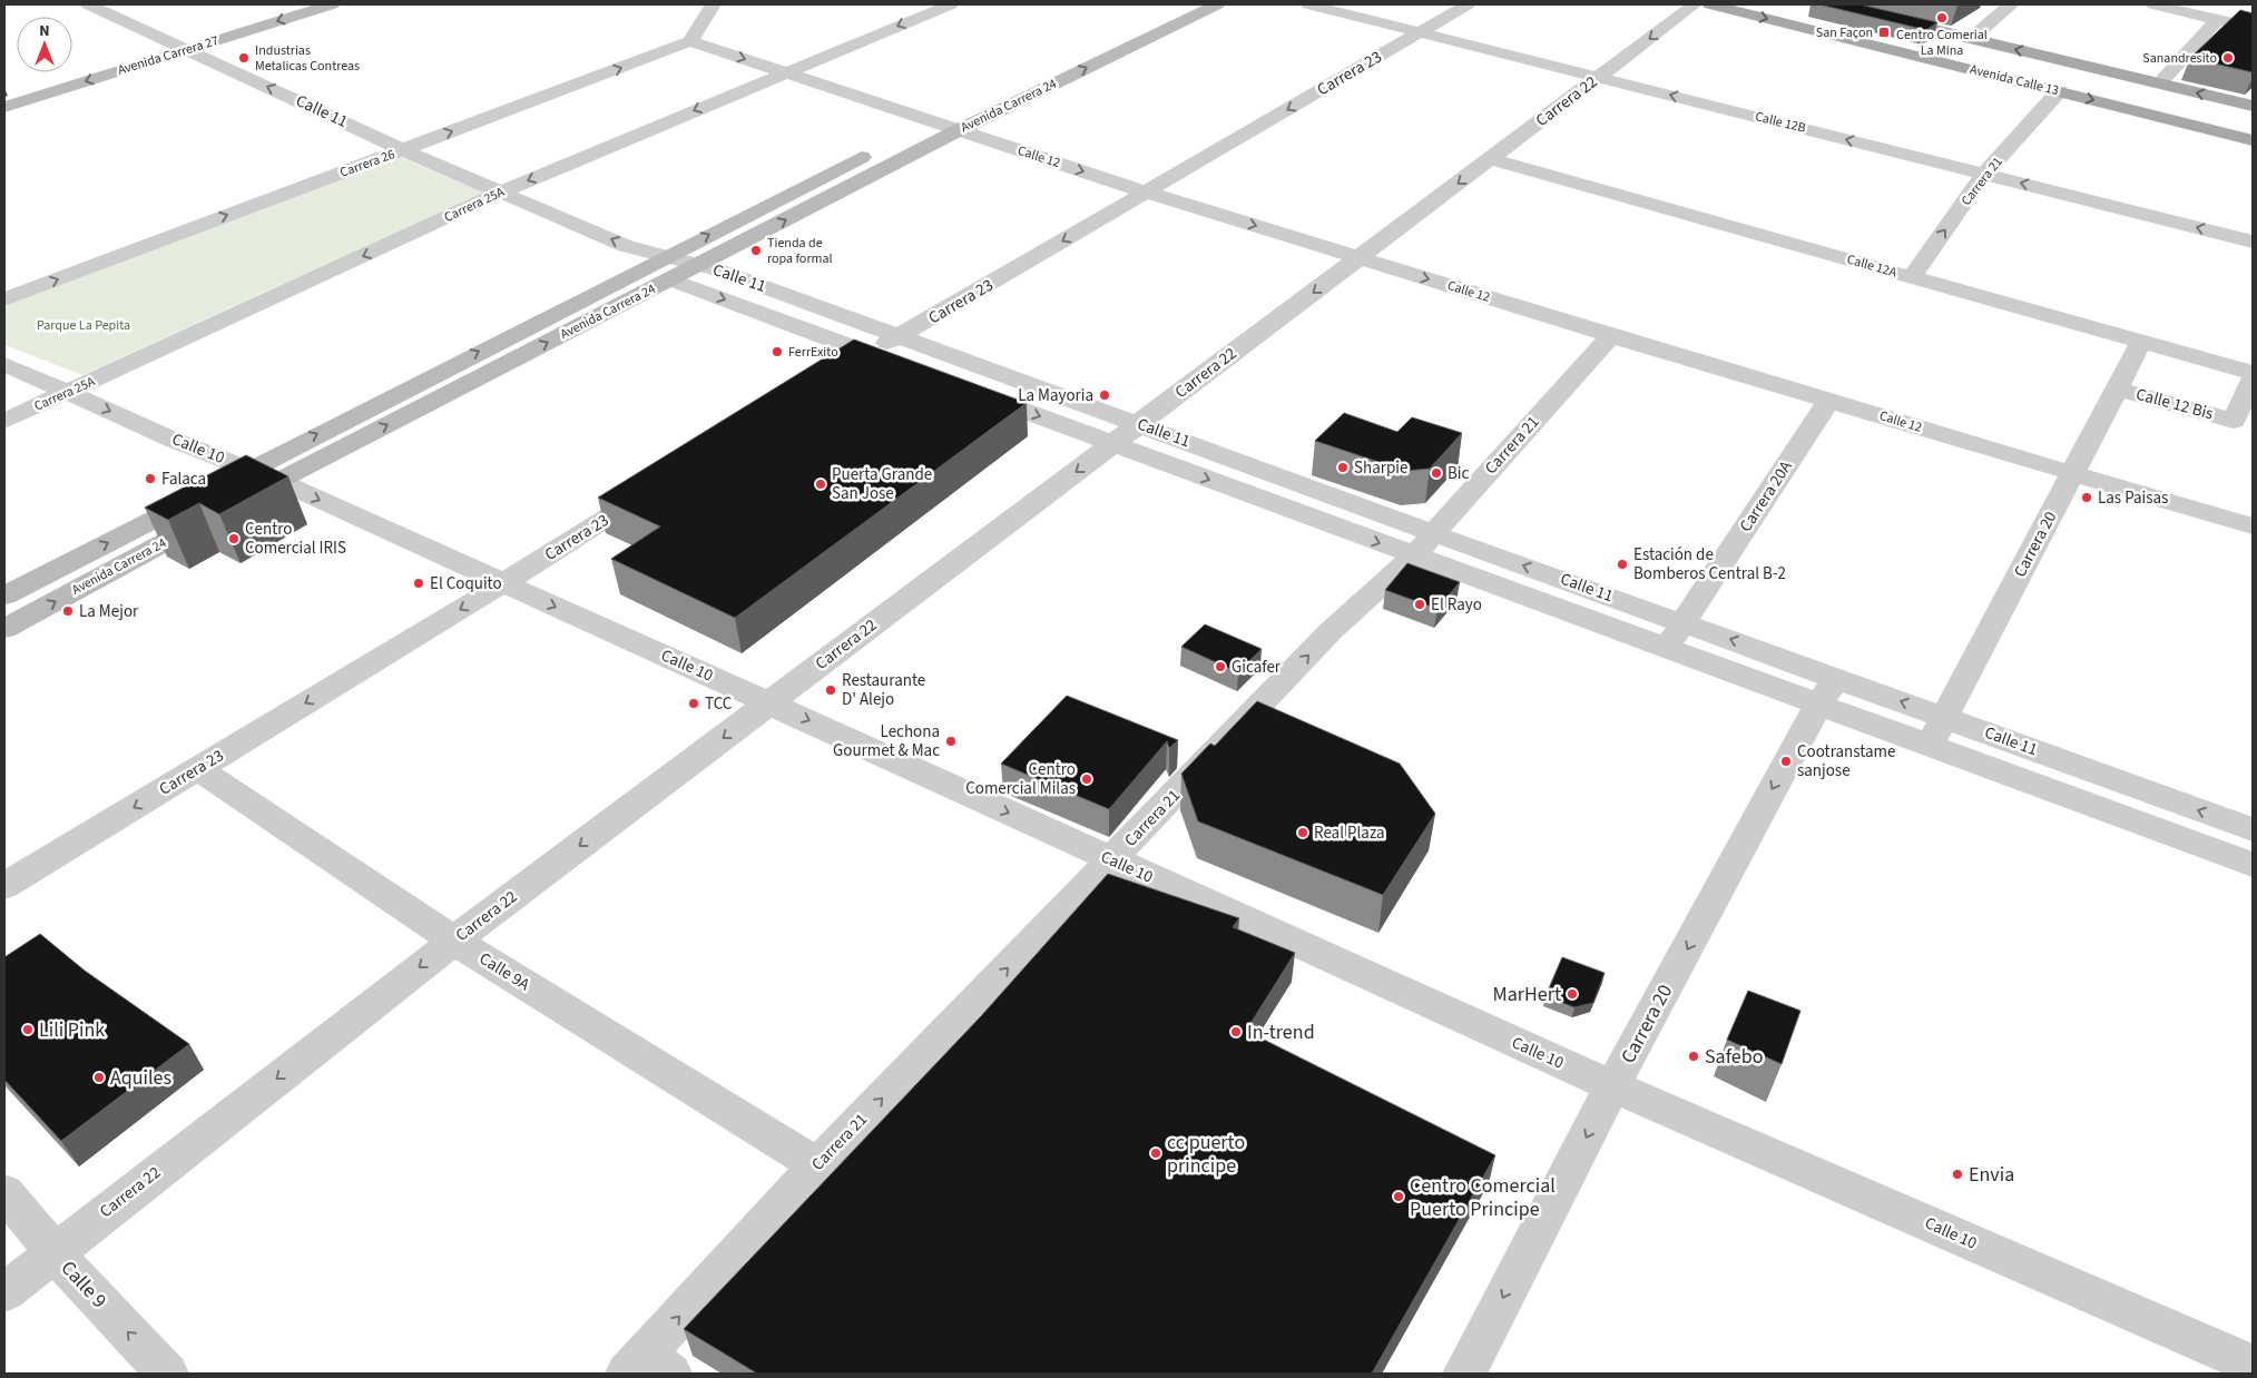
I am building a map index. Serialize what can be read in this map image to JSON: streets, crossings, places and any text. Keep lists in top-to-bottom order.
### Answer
{
  "streets": {
    "main road": ["Avenida Carrera 27", "Avenida Calle 13", "Avenida Carrera 24"],
    "street": [
      "Carrera 23",
      "Carrera 22",
      "Calle 11",
      "Calle 12B",
      "Calle 12",
      "Carrera 26",
      "Carrera 21",
      "Carrera 25A",
      "Calle 12A",
      "Calle 12 Bis",
      "Calle 10",
      "Carrera 20A",
      "Carrera 20",
      "Calle 9A",
      "Calle 9"
    ]
  },
  "crossings": [
    ["Avenida Carrera 27", "Calle 11"],
    ["Carrera 23", "Calle 11"],
    ["Carrera 23", "Calle 12B"],
    ["Carrera 23", "Calle 12"],
    ["Carrera 23", "Calle 10"],
    ["Carrera 23", "Calle 9A"],
    ["Avenida Calle 13", "Carrera 21"],
    ["Carrera 22", "Calle 11"],
    ["Carrera 22", "Calle 12B"],
    ["Carrera 22", "Calle 12"],
    ["Carrera 22", "Calle 12A"],
    ["Carrera 22", "Calle 10"],
    ["Carrera 22", "Calle 9A"],
    ["Carrera 22", "Calle 9"],
    ["Avenida Carrera 24", "Calle 11"],
    ["Avenida Carrera 24", "Calle 12"],
    ["Avenida Carrera 24", "Calle 10"],
    ["Calle 11", "Carrera 26"],
    ["Calle 11", "Carrera 21"],
    ["Calle 11", "Carrera 25A"],
    ["Calle 11", "Carrera 20A"],
    ["Calle 11", "Carrera 20"],
    ["Calle 12B", "Carrera 21"],
    ["Calle 12", "Carrera 26"],
    ["Calle 12", "Carrera 21"],
    ["Calle 12", "Carrera 25A"],
    ["Calle 12", "Carrera 20A"],
    ["Calle 12", "Carrera 20"],
    ["Carrera 21", "Calle 12A"],
    ["Carrera 21", "Calle 10"],
    ["Carrera 21", "Calle 9A"],
    ["Carrera 25A", "Calle 10"],
    ["Calle 12A", "Carrera 20"],
    ["Calle 12 Bis", "Carrera 20"],
    ["Calle 10", "Carrera 20"]
  ],
  "one_way": [
    "Avenida Carrera 27",
    "Carrera 23",
    "Carrera 22",
    "Avenida Carrera 24",
    "Calle 12B",
    "Calle 12",
    "Carrera 26",
    "Carrera 21",
    "Carrera 25A",
    "Calle 10",
    "Carrera 20",
    "Calle 9"
  ],
  "parks": ["Parque La Pepita"],
  "places": {
    "other": [
      "Centro Comerial La Mina",
      "Industrias Metalicas Contreas",
      "Sanandresito",
      "Tienda de ropa formal",
      "FerrExito",
      "La Mayoria",
      "Sharpie",
      "Bic",
      "Falaca",
      "Puerta Grande San Jose",
      "Las Paisas",
      "Centro Comercial IRIS",
      "Estación de Bomberos Central B-2",
      "El Coquito",
      "El Rayo",
      "La Mejor",
      "Gicafer",
      "Restaurante D' Alejo",
      "TCC",
      "Lechona Gourmet & Mac",
      "Cootranstame sanjose",
      "Centro Comercial Milas",
      "Real Plaza",
      "MarHert",
      "Lili Pink",
      "In-trend",
      "Safebo",
      "Aquiles",
      "cc puerto principe",
      "Envia",
      "Centro Comercial Puerto Principe"
    ],
    "transit": ["San Façon"]
  },
  "north": "top"
}
